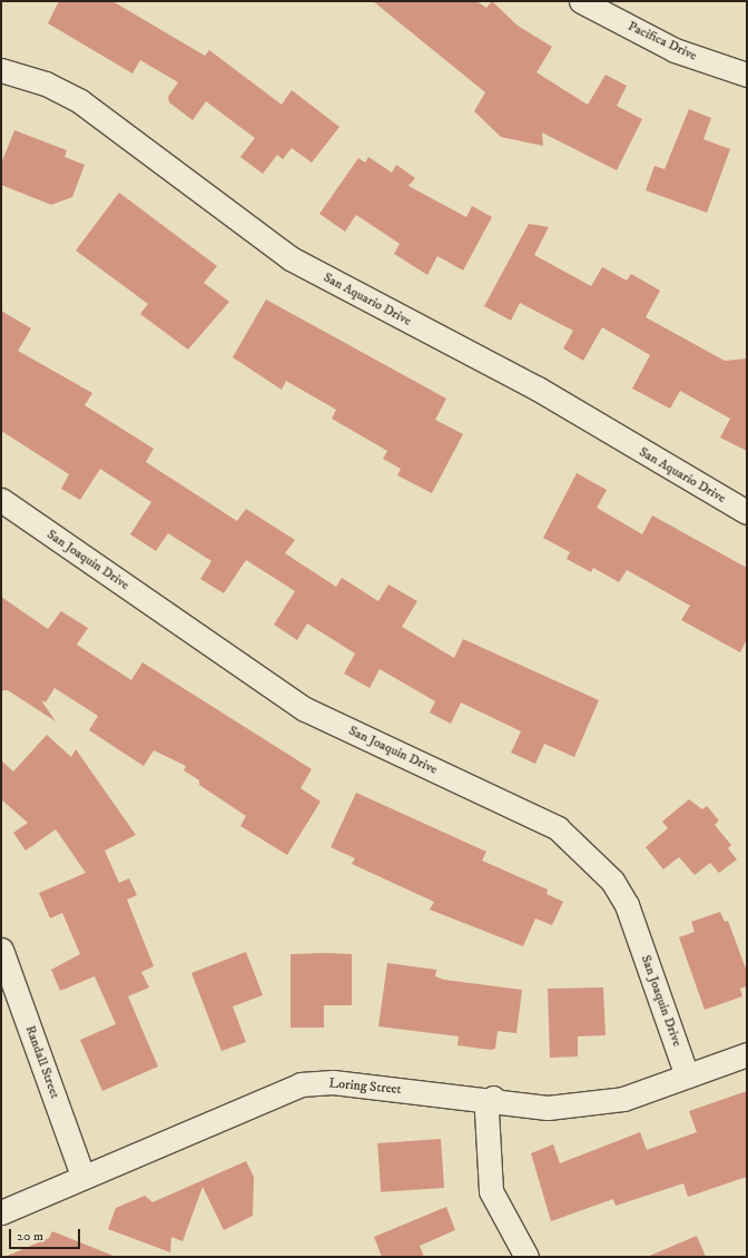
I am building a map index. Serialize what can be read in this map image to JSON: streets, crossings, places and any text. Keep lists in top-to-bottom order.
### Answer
{
  "streets": {
    "street": [
      "Pacifica Drive",
      "San Aquario Drive",
      "San Joaquin Drive",
      "Randall Street",
      "Loring Street"
    ]
  },
  "crossings": [
    ["San Joaquin Drive", "Loring Street"],
    ["Randall Street", "Loring Street"]
  ],
  "scale_bar": "20 m"
}
